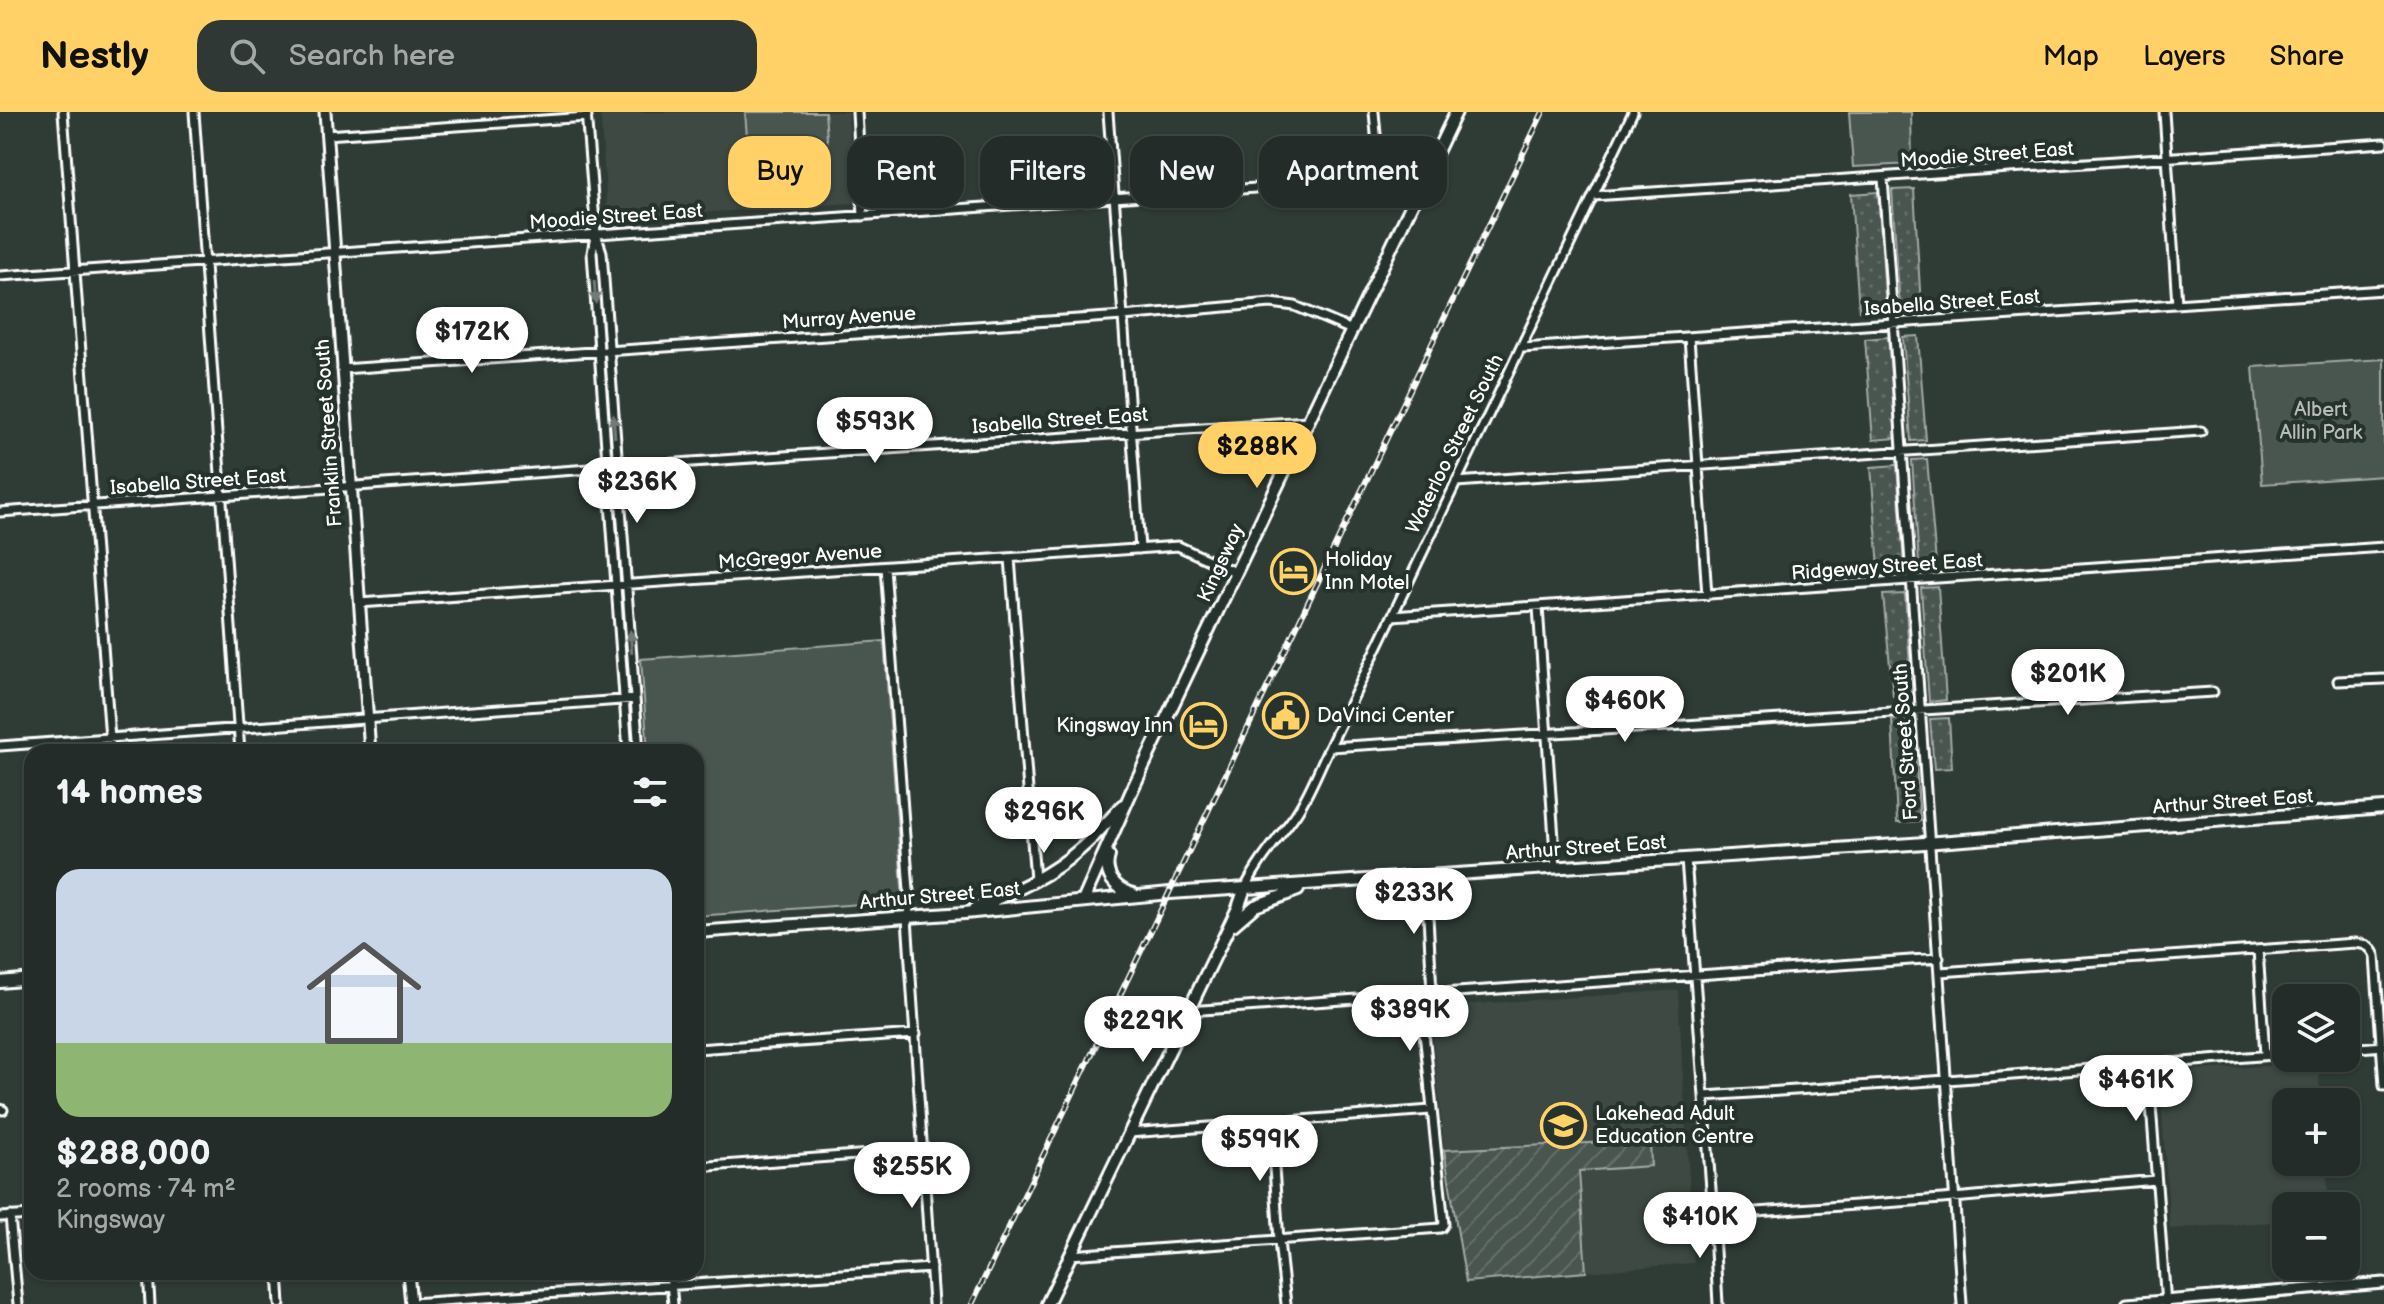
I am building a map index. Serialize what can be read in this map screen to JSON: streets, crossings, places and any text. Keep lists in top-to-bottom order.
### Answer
{
  "streets": {
    "main road": ["Waterloo Street South", "Kingsway", "Arthur Street East"],
    "street": [
      "Moodie Street East",
      "Isabella Street East",
      "Murray Avenue",
      "Franklin Street South",
      "McGregor Avenue",
      "Ridgeway Street East",
      "Ford Street South"
    ]
  },
  "crossings": [
    ["Moodie Street East", "Franklin Street South"],
    ["Moodie Street East", "Waterloo Street South"],
    ["Moodie Street East", "Ford Street South"],
    ["Isabella Street East", "Franklin Street South"],
    ["Isabella Street East", "Waterloo Street South"],
    ["Isabella Street East", "Kingsway"],
    ["Isabella Street East", "Ford Street South"],
    ["Murray Avenue", "Franklin Street South"],
    ["Murray Avenue", "Kingsway"],
    ["Franklin Street South", "McGregor Avenue"],
    ["Waterloo Street South", "Ridgeway Street East"],
    ["Waterloo Street South", "Arthur Street East"],
    ["McGregor Avenue", "Kingsway"],
    ["Kingsway", "Arthur Street East"],
    ["Ridgeway Street East", "Ford Street South"],
    ["Ford Street South", "Arthur Street East"]
  ],
  "parks": ["Albert Allin Park"],
  "places": {
    "hotel": ["Holiday Inn Motel", "Kingsway Inn"],
    "public building": ["DaVinci Center"],
    "school or university": ["Lakehead Adult Education Centre"]
  },
  "page": {
    "header": "Nestly",
    "search": "Search here",
    "nav": ["Map", "Layers", "Share"],
    "chip": [
      "Buy",
      "Rent",
      "Filters",
      "New",
      "Apartment"
    ],
    "price": [
      "$172K",
      "$593K",
      "$288K",
      "$236K",
      "$201K",
      "$460K",
      "$296K",
      "$233K",
      "$389K",
      "$229K",
      "$461K",
      "$599K",
      "$255K",
      "$410K"
    ],
    "heading": "14 homes",
    "list": [
      {
        "name": "$288,000",
        "note": "2 rooms · 74 m² · Kingsway"
      }
    ],
    "map_buttons": ["+", "−"]
  }
}
